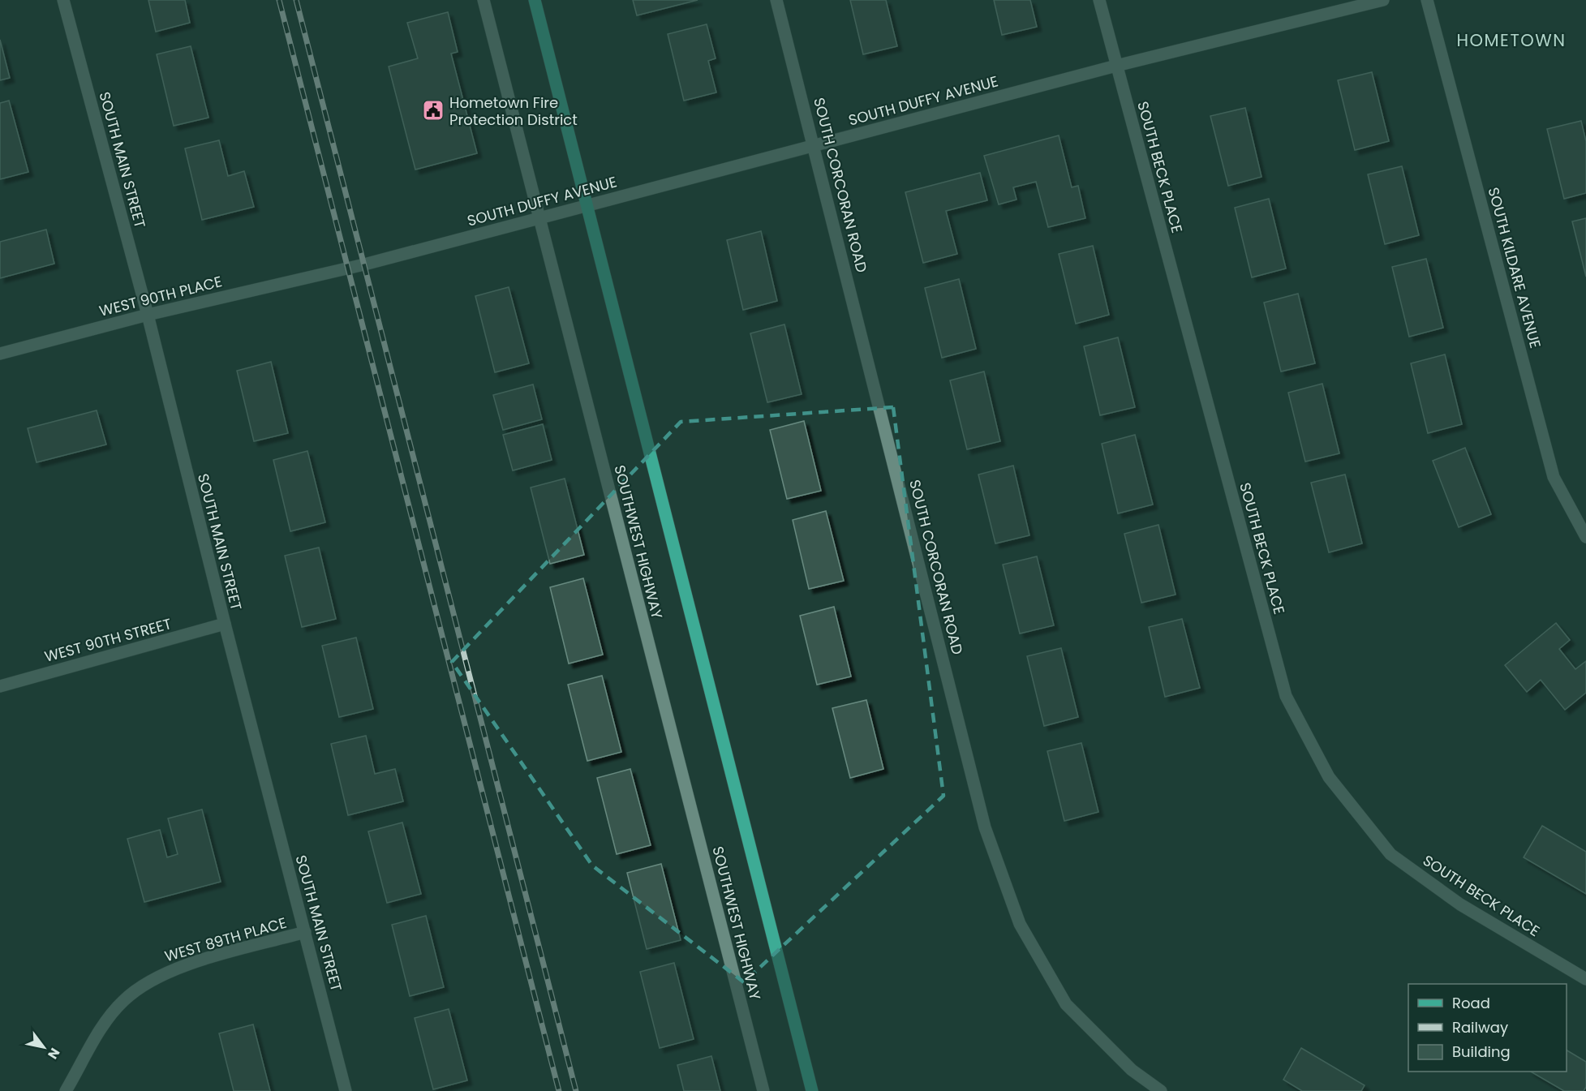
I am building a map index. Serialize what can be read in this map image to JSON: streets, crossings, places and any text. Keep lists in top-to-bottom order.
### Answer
{
  "streets": {
    "street": [
      "SOUTH DUFFY AVENUE",
      "SOUTH MAIN STREET",
      "SOUTH BECK PLACE",
      "SOUTH CORCORAN ROAD",
      "SOUTH KILDARE AVENUE",
      "WEST 90TH PLACE",
      "SOUTHWEST HIGHWAY",
      "WEST 90TH STREET",
      "WEST 89TH PLACE"
    ]
  },
  "crossings": [
    ["SOUTH DUFFY AVENUE", "SOUTH BECK PLACE"],
    ["SOUTH DUFFY AVENUE", "SOUTH CORCORAN ROAD"],
    ["SOUTH DUFFY AVENUE", "WEST 90TH PLACE"],
    ["SOUTH DUFFY AVENUE", "SOUTHWEST HIGHWAY"],
    ["SOUTH MAIN STREET", "WEST 90TH PLACE"],
    ["SOUTH MAIN STREET", "WEST 90TH STREET"],
    ["SOUTH MAIN STREET", "WEST 89TH PLACE"]
  ],
  "districts": ["HOMETOWN"],
  "places": {
    "public building": ["Hometown Fire Protection District"]
  },
  "legend": ["Road", "Railway", "Building"],
  "north": "bottom right"
}
